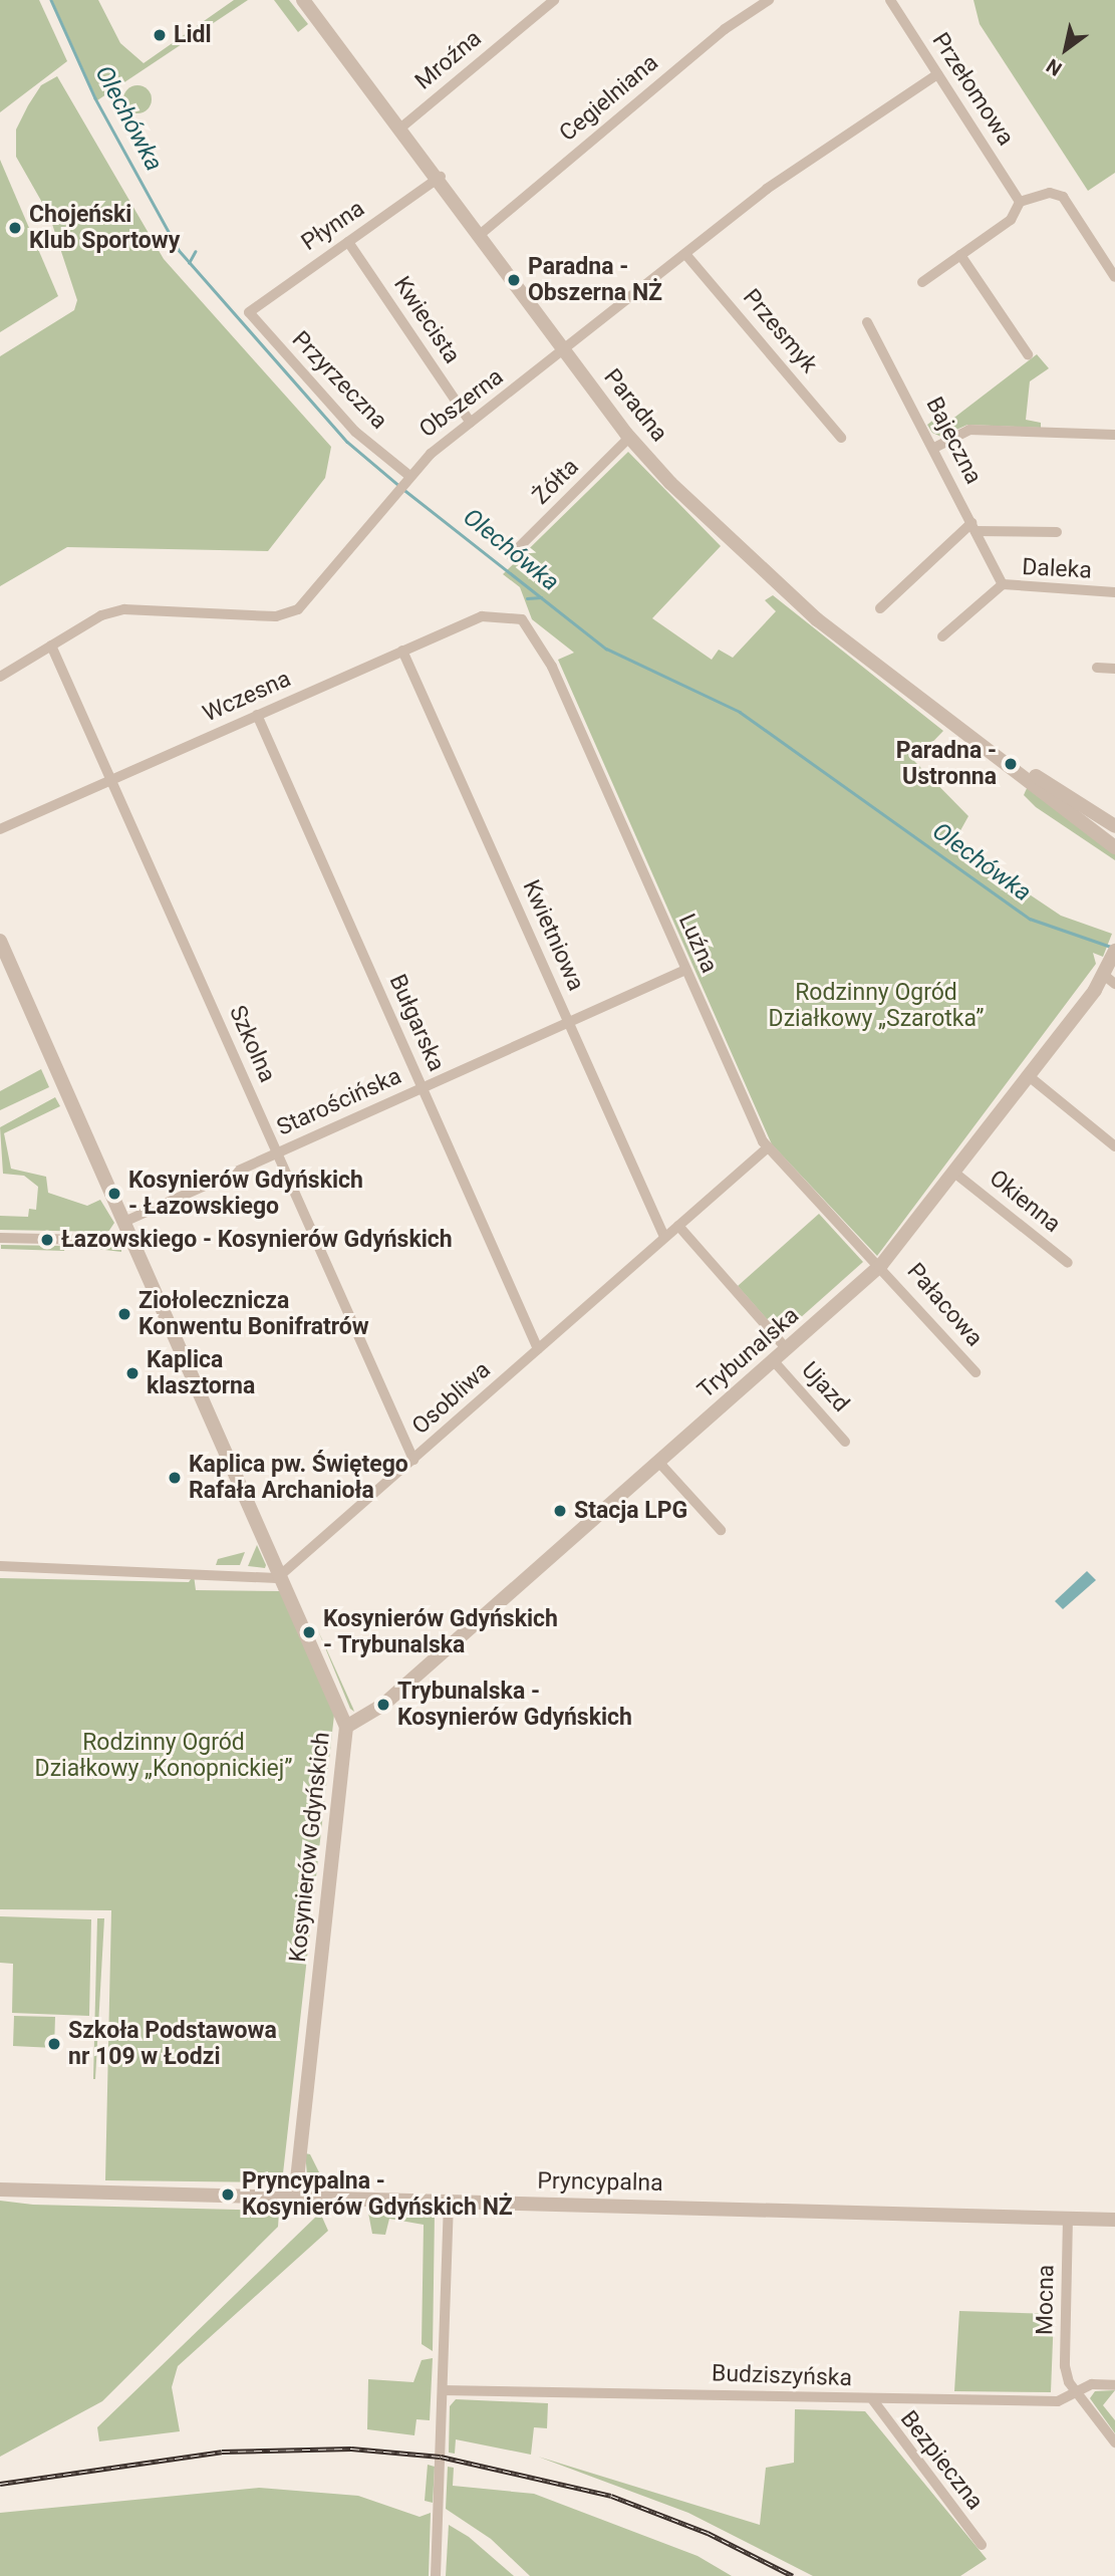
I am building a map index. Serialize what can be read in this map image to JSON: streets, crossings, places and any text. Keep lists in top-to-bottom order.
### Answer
{
  "streets": {
    "street": [
      "Mroźna",
      "Przełomowa",
      "Cegielniana",
      "Płynna",
      "Kwiecista",
      "Przesmyk",
      "Przyrzeczna",
      "Obszerna",
      "Paradna",
      "Bajeczna",
      "Żółta",
      "Daleka",
      "Wczesna",
      "Kwietniowa",
      "Luźna",
      "Bułgarska",
      "Szkolna",
      "Starościńska",
      "Okienna",
      "Pałacowa",
      "Trybunalska",
      "Ujazd",
      "Osobliwa",
      "Kosynierów Gdyńskich",
      "Pryncypalna",
      "Mocna",
      "Budziszyńska",
      "Bezpieczna"
    ]
  },
  "crossings": [
    ["Mroźna", "Paradna"],
    ["Przełomowa", "Obszerna"],
    ["Cegielniana", "Paradna"],
    ["Płynna", "Kwiecista"],
    ["Płynna", "Przyrzeczna"],
    ["Płynna", "Paradna"],
    ["Kwiecista", "Obszerna"],
    ["Przesmyk", "Obszerna"],
    ["Przyrzeczna", "Obszerna"],
    ["Obszerna", "Paradna"],
    ["Obszerna", "Szkolna"],
    ["Paradna", "Żółta"],
    ["Bajeczna", "Daleka"],
    ["Wczesna", "Kwietniowa"],
    ["Wczesna", "Luźna"],
    ["Wczesna", "Bułgarska"],
    ["Wczesna", "Szkolna"],
    ["Kwietniowa", "Starościńska"],
    ["Kwietniowa", "Osobliwa"],
    ["Luźna", "Starościńska"],
    ["Luźna", "Pałacowa"],
    ["Luźna", "Trybunalska"],
    ["Luźna", "Osobliwa"],
    ["Bułgarska", "Starościńska"],
    ["Bułgarska", "Osobliwa"],
    ["Szkolna", "Starościńska"],
    ["Szkolna", "Osobliwa"],
    ["Starościńska", "Kosynierów Gdyńskich"],
    ["Okienna", "Trybunalska"],
    ["Pałacowa", "Trybunalska"],
    ["Trybunalska", "Ujazd"],
    ["Trybunalska", "Kosynierów Gdyńskich"],
    ["Osobliwa", "Kosynierów Gdyńskich"],
    ["Kosynierów Gdyńskich", "Pryncypalna"],
    ["Pryncypalna", "Mocna"],
    ["Mocna", "Budziszyńska"],
    ["Budziszyńska", "Bezpieczna"]
  ],
  "water": ["Olechówka"],
  "parks": ["Rodzinny Ogród Działkowy „Szarotka”", "Rodzinny Ogród Działkowy „Konopnickiej”"],
  "places": [
    "Lidl",
    "Chojeński Klub Sportowy",
    "Paradna - Obszerna NŻ",
    "Paradna - Ustronna",
    "Kosynierów Gdyńskich - Łazowskiego",
    "Łazowskiego - Kosynierów Gdyńskich",
    "Ziołolecznicza Konwentu Bonifratrów",
    "Kaplica klasztorna",
    "Kaplica pw. Świętego Rafała Archanioła",
    "Stacja LPG",
    "Kosynierów Gdyńskich - Trybunalska",
    "Trybunalska - Kosynierów Gdyńskich",
    "Szkoła Podstawowa nr 109 w Łodzi",
    "Pryncypalna - Kosynierów Gdyńskich NŻ"
  ],
  "north": "bottom left"
}
